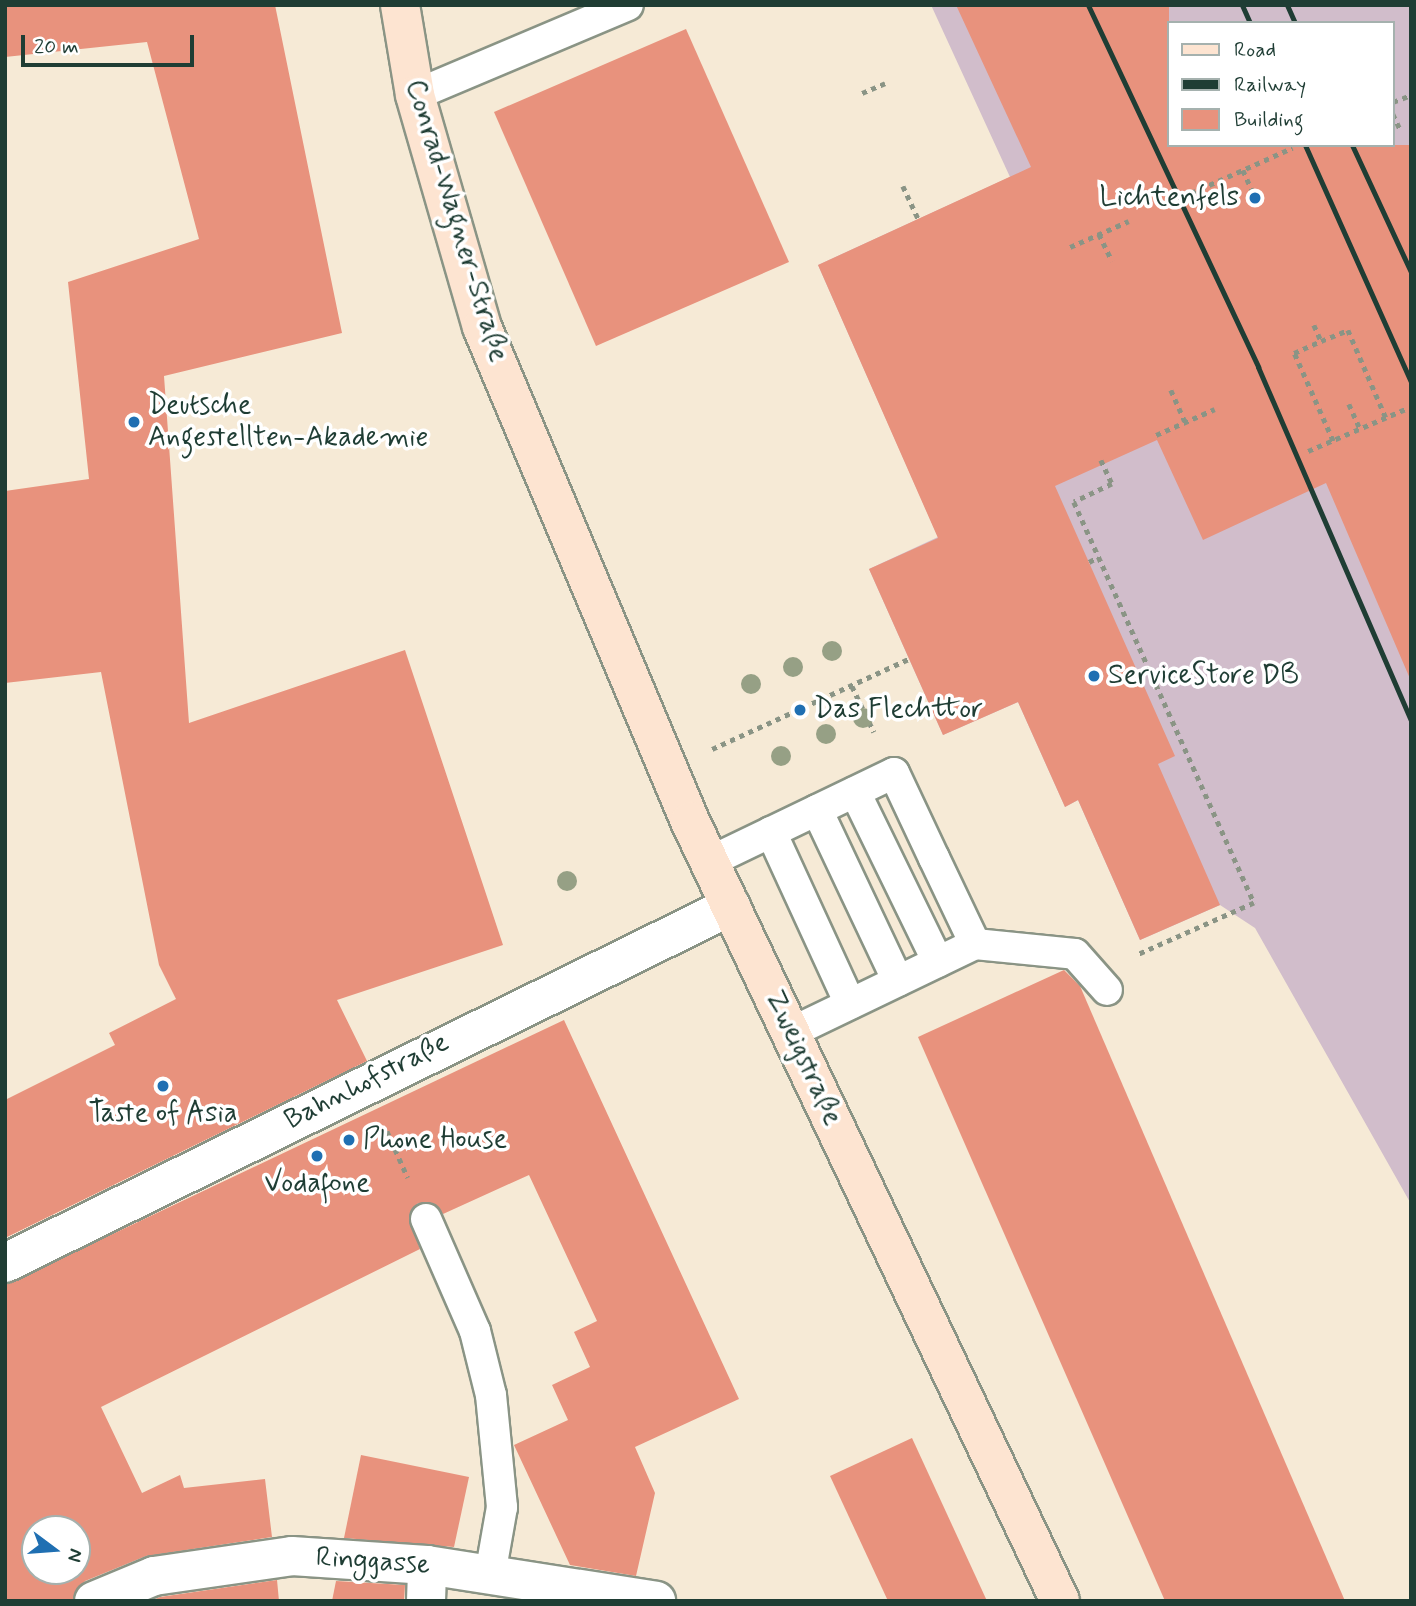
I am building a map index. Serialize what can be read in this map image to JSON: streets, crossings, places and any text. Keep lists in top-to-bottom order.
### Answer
{
  "streets": {
    "street": [
      "Conrad-Wagner-Straße",
      "Zweigstraße",
      "Bahnhofstraße",
      "Ringgasse"
    ]
  },
  "crossings": [
    ["Conrad-Wagner-Straße", "Zweigstraße"],
    ["Zweigstraße", "Bahnhofstraße"]
  ],
  "places": [
    "Lichtenfels",
    "Deutsche Angestellten-Akademie",
    "ServiceStore DB",
    "Das Flechttor",
    "Taste of Asia",
    "Phone House",
    "Vodafone"
  ],
  "legend": ["Road", "Railway", "Building"],
  "scale_bar": "20 m",
  "north": "right"
}
